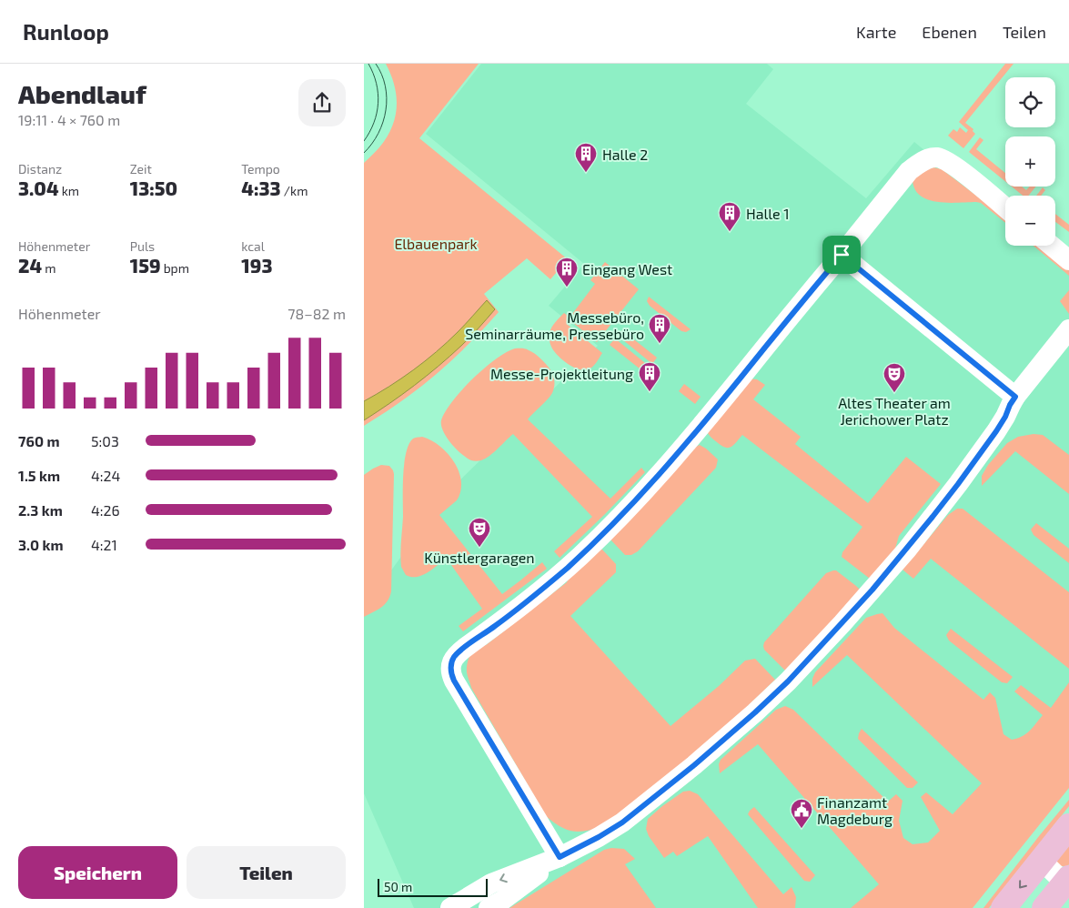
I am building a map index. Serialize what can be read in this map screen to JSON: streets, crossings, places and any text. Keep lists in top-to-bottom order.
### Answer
{
  "parks": ["Elbauenpark"],
  "places": {
    "building": [
      "Halle 2",
      "Halle 1",
      "Eingang West",
      "Messebüro, Seminarräume, Pressebüro",
      "Messe-Projektleitung"
    ],
    "theatre": ["Altes Theater am Jerichower Platz", "Künstlergaragen"],
    "public building": ["Finanzamt Magdeburg"]
  },
  "scale_bar": "50 m",
  "page": {
    "header": "Runloop",
    "nav": ["Karte", "Ebenen", "Teilen"],
    "heading": ["Abendlauf", "19:11 · 4 × 760 m"],
    "map_buttons": ["+", "−"],
    "stats": [
      ["Distanz", "3.04 km"],
      ["Zeit", "13:50"],
      ["Tempo", "4:33 /km"],
      ["Höhenmeter", "24 m"],
      ["Puls", "159 bpm"],
      ["kcal", "193"]
    ],
    "chart": ["Höhenmeter", "78–82 m"],
    "list": [
      {
        "name": "760 m",
        "note": "5:03"
      },
      {
        "name": "1.5 km",
        "note": "4:24"
      },
      {
        "name": "2.3 km",
        "note": "4:26"
      },
      {
        "name": "3.0 km",
        "note": "4:21"
      }
    ],
    "buttons": ["Speichern", "Teilen"],
    "scale": "50 m"
  }
}
